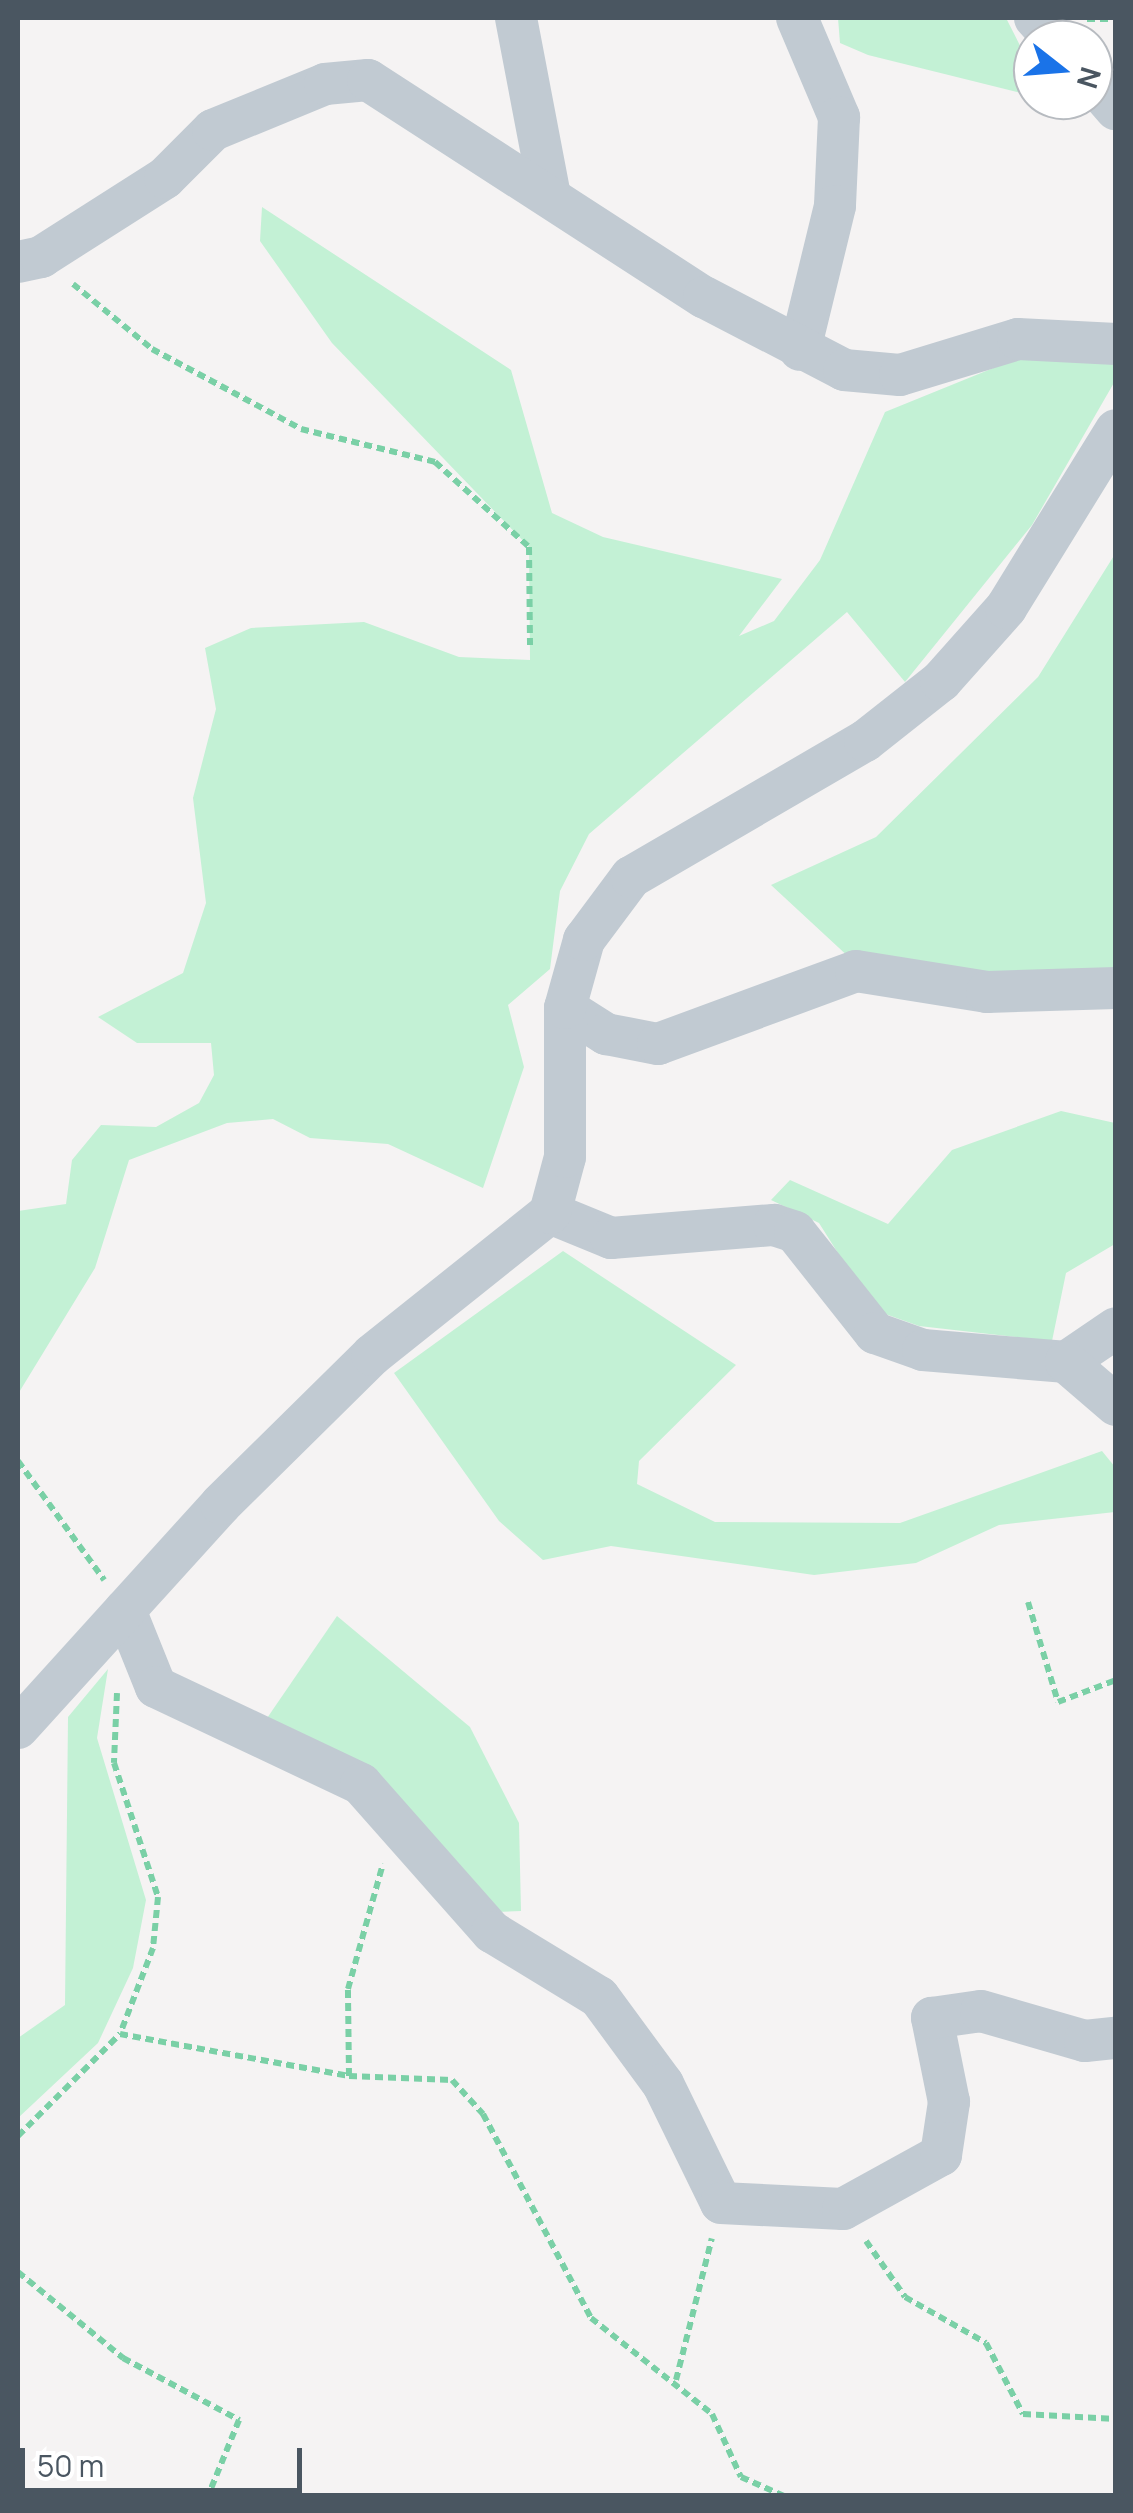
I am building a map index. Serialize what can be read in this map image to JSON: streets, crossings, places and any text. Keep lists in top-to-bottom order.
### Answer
{
  "scale_bar": "50 m",
  "north": "right"
}
